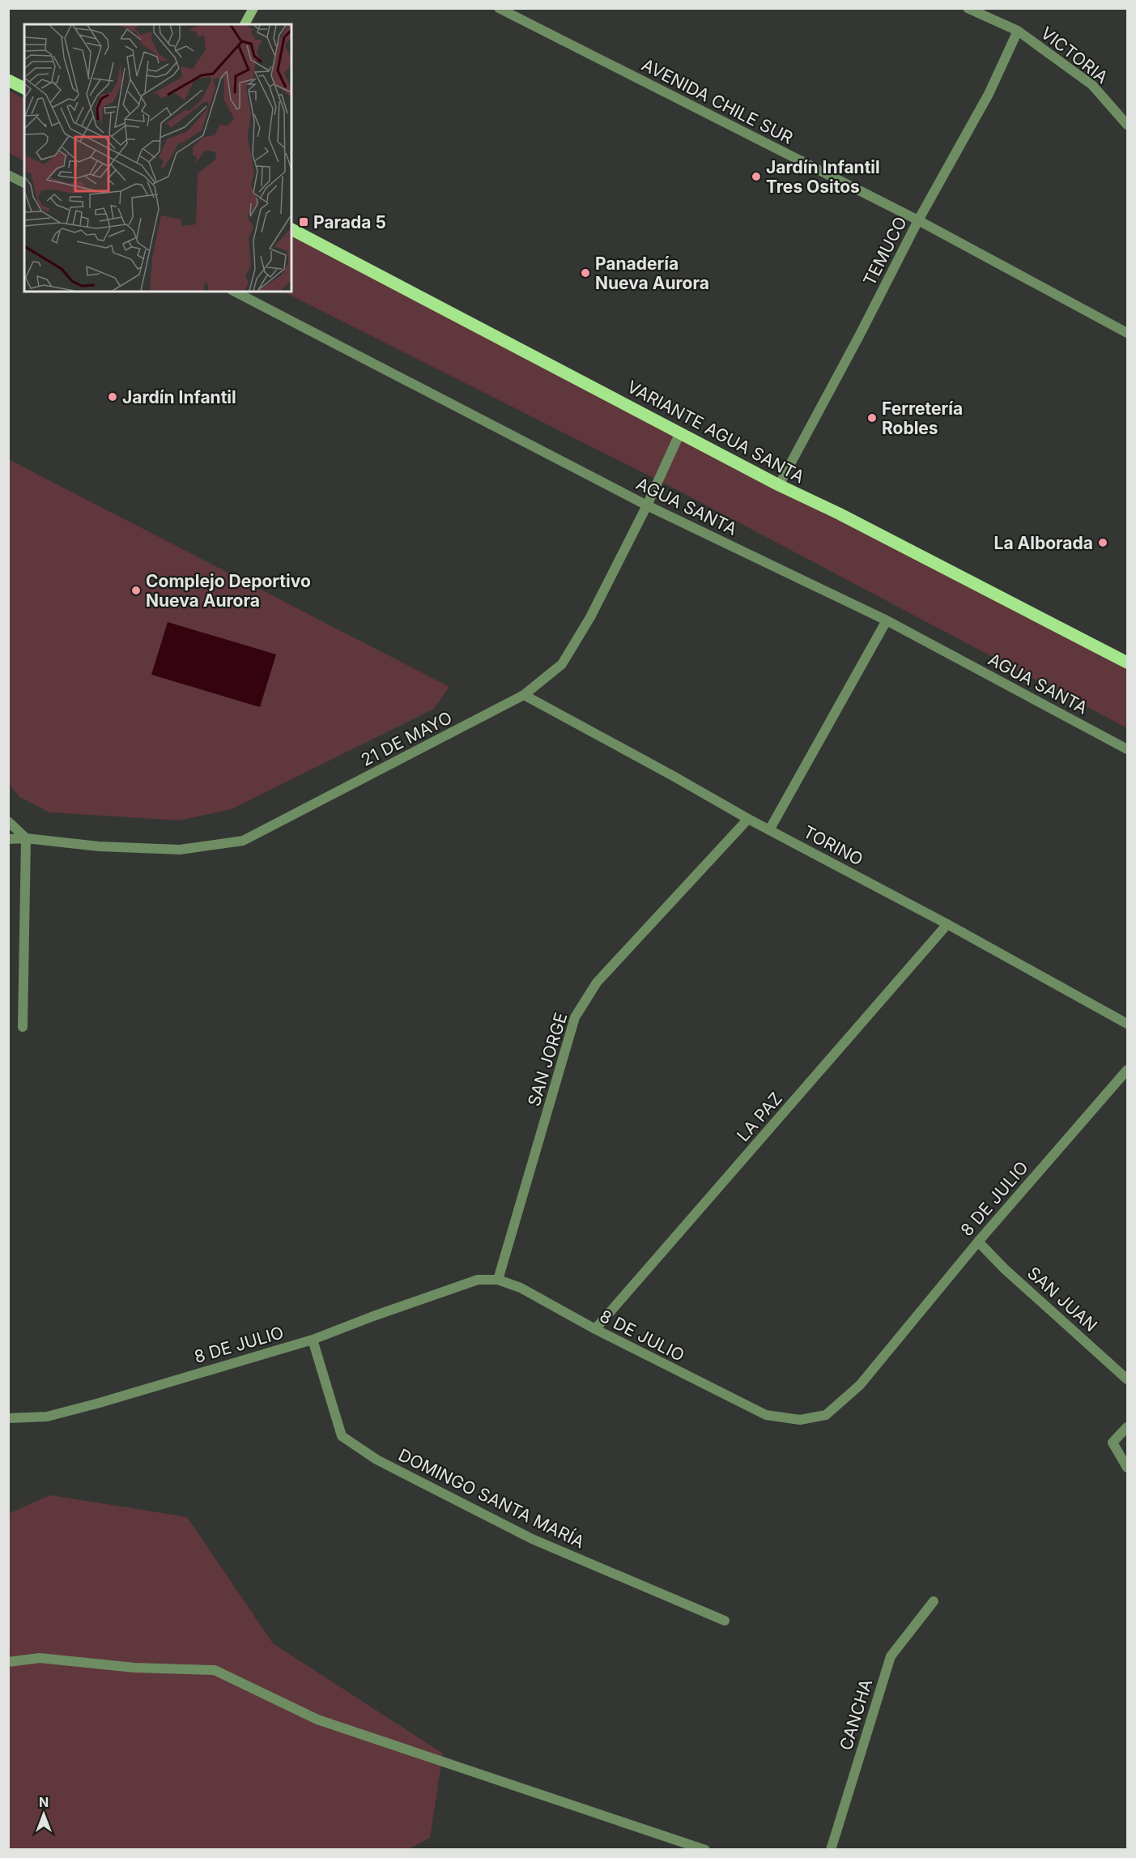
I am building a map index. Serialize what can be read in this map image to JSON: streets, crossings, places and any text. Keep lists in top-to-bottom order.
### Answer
{
  "streets": {
    "main road": ["VARIANTE AGUA SANTA"],
    "street": [
      "VICTORIA",
      "AVENIDA CHILE SUR",
      "TEMUCO",
      "AGUA SANTA",
      "21 DE MAYO",
      "TORINO",
      "SAN JORGE",
      "LA PAZ",
      "8 DE JULIO",
      "SAN JUAN",
      "DOMINGO SANTA MARÍA",
      "CANCHA"
    ]
  },
  "crossings": [
    ["VICTORIA", "TEMUCO"],
    ["AVENIDA CHILE SUR", "TEMUCO"],
    ["TEMUCO", "VARIANTE AGUA SANTA"],
    ["VARIANTE AGUA SANTA", "21 DE MAYO"],
    ["AGUA SANTA", "21 DE MAYO"],
    ["21 DE MAYO", "TORINO"],
    ["TORINO", "SAN JORGE"],
    ["TORINO", "LA PAZ"],
    ["SAN JORGE", "8 DE JULIO"],
    ["LA PAZ", "8 DE JULIO"],
    ["8 DE JULIO", "SAN JUAN"],
    ["8 DE JULIO", "DOMINGO SANTA MARÍA"]
  ],
  "places": {
    "other": [
      "Jardín Infantil Tres Ositos",
      "Panadería Nueva Aurora",
      "Jardín Infantil",
      "Ferretería Robles",
      "La Alborada",
      "Complejo Deportivo Nueva Aurora"
    ],
    "transit": ["Parada 5"]
  },
  "north": "top"
}
